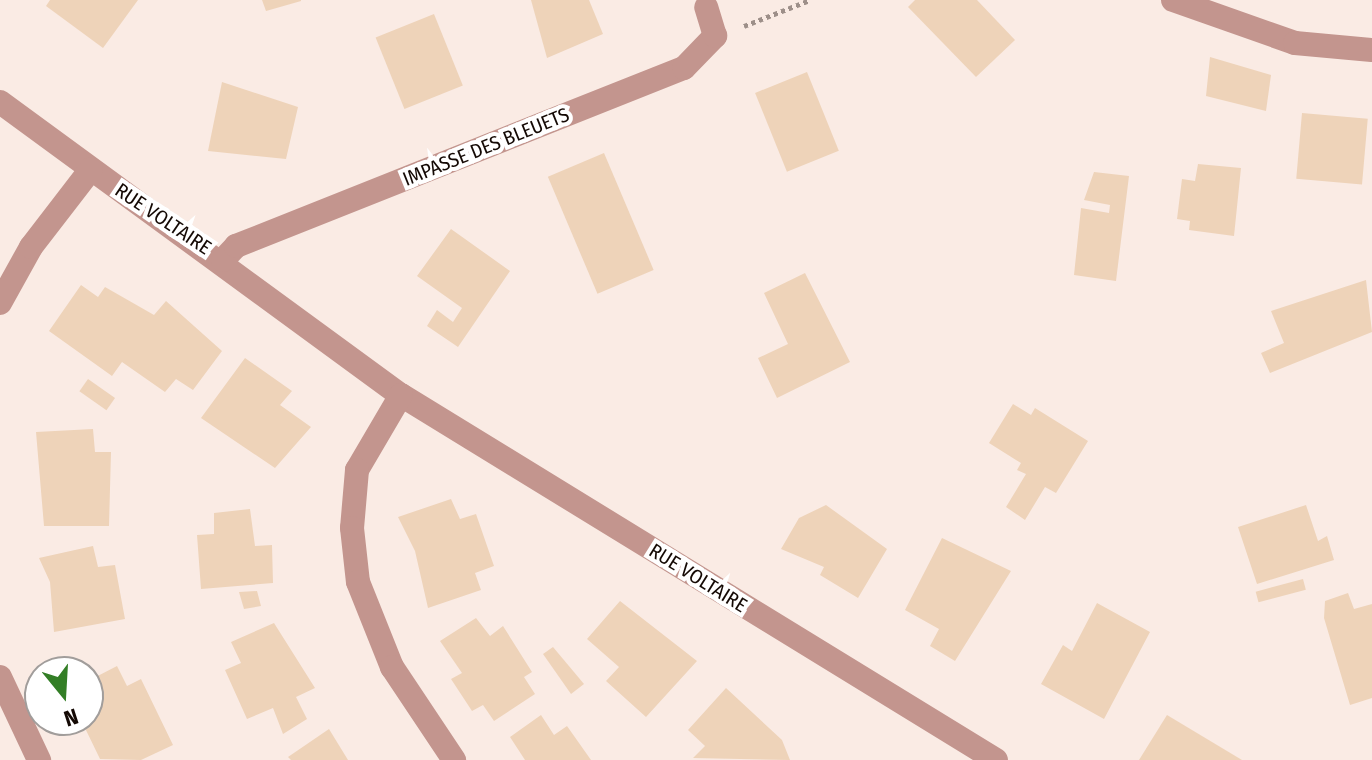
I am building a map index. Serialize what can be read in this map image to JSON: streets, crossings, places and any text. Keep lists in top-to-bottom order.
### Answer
{
  "streets": {
    "street": ["IMPASSE DES BLEUETS", "RUE VOLTAIRE"]
  },
  "crossings": [
    ["IMPASSE DES BLEUETS", "RUE VOLTAIRE"]
  ],
  "north": "bottom"
}
